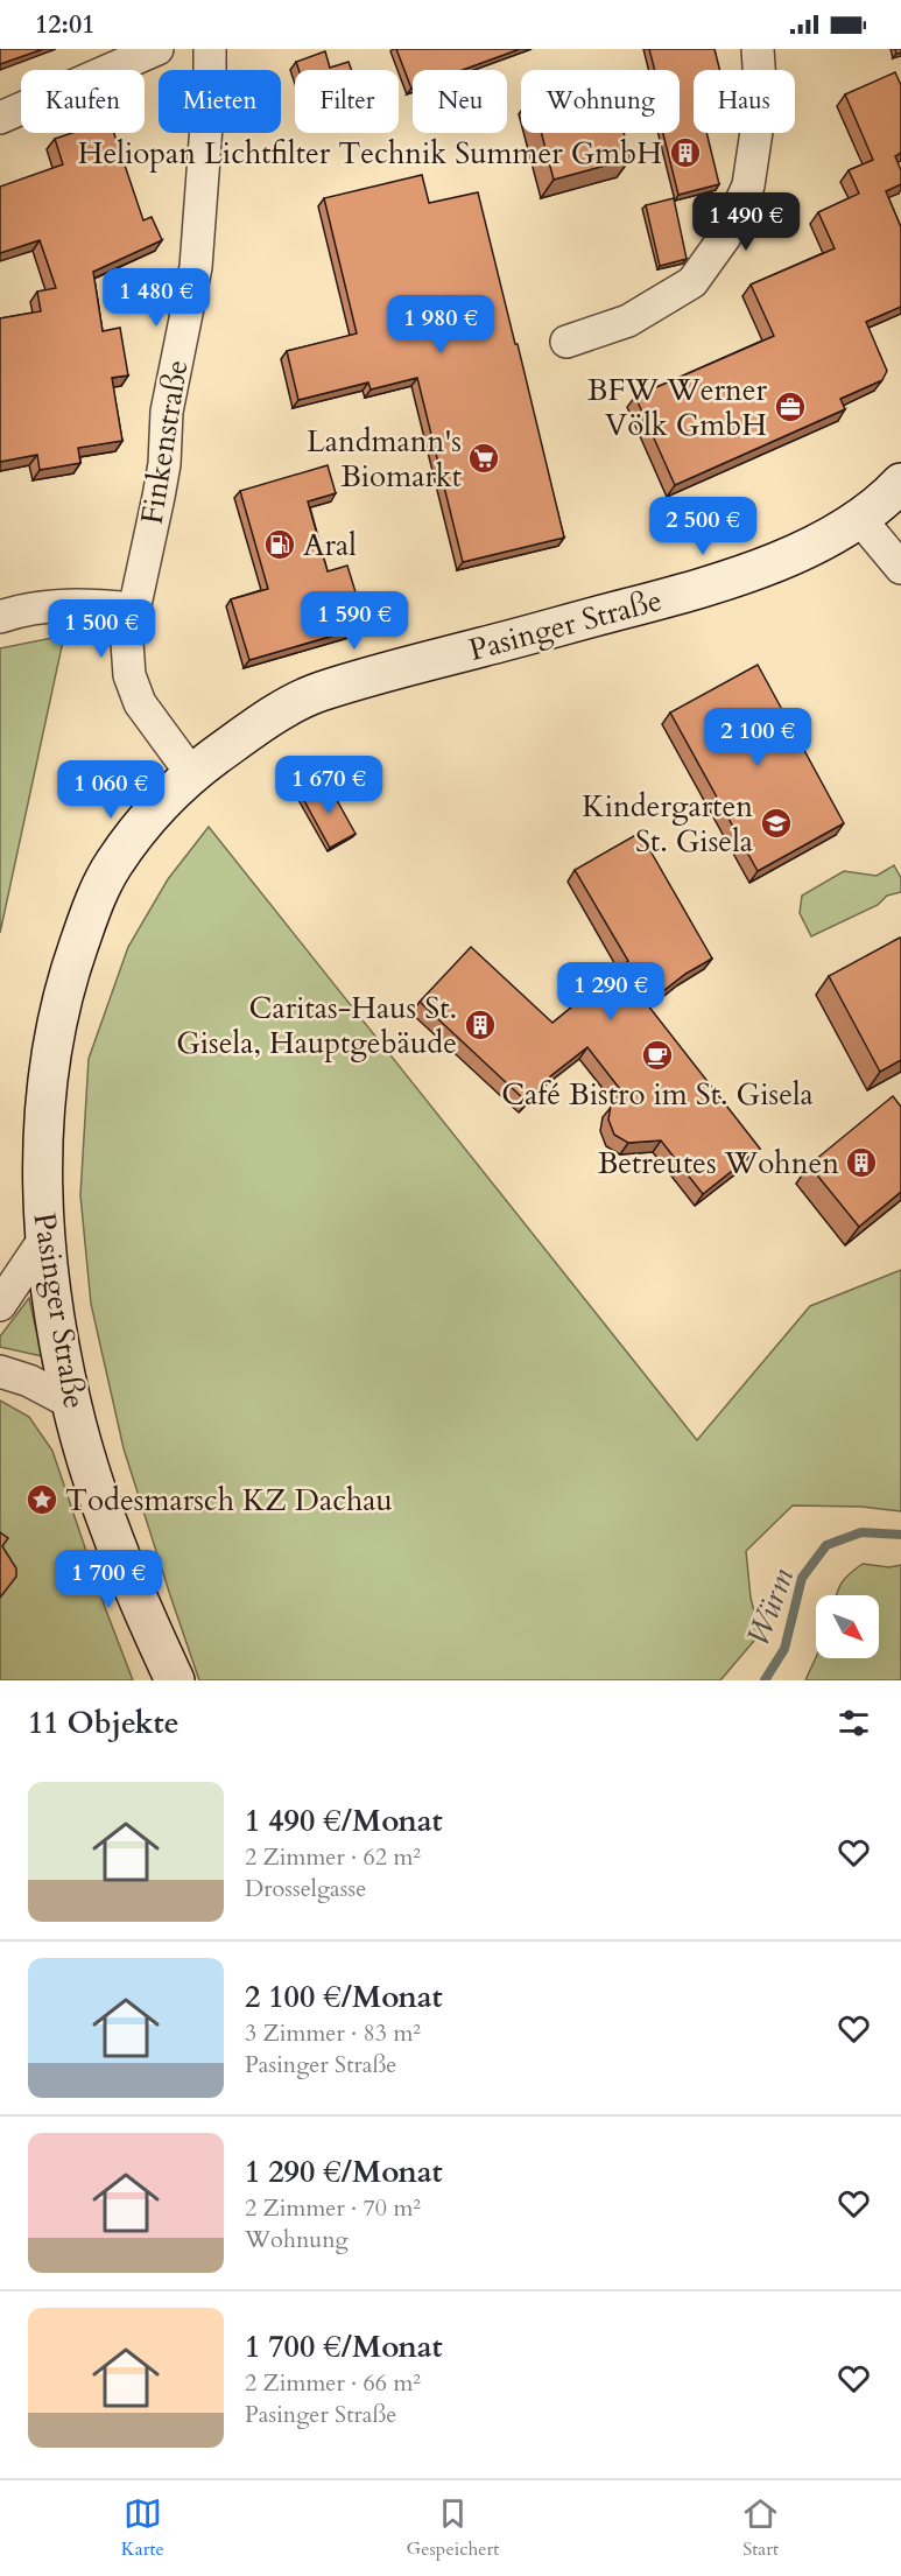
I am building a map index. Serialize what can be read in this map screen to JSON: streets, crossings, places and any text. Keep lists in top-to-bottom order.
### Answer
{
  "streets": {
    "main road": ["Pasinger Straße"],
    "street": ["Finkenstraße"]
  },
  "crossings": [
    ["Finkenstraße", "Pasinger Straße"]
  ],
  "water": ["Würm"],
  "places": {
    "building": ["Heliopan Lichtfilter Technik Summer GmbH", "Caritas-Haus St. Gisela, Hauptgebäude", "Betreutes Wohnen"],
    "office": ["BFW Werner Völk GmbH"],
    "supermarket": ["Landmann's Biomarkt"],
    "fuel station": ["Aral"],
    "school or university": ["Kindergarten St. Gisela"],
    "cafe": ["Café Bistro im St. Gisela"],
    "place": ["Todesmarsch KZ Dachau"]
  },
  "north": "bottom right",
  "page": {
    "status": "12:01",
    "chip": [
      "Kaufen",
      "Mieten",
      "Filter",
      "Neu",
      "Wohnung",
      "Haus"
    ],
    "price": [
      "1 490 €",
      "1 480 €",
      "1 980 €",
      "2 500 €",
      "1 590 €",
      "1 500 €",
      "2 100 €",
      "1 670 €",
      "1 060 €",
      "1 290 €",
      "1 700 €"
    ],
    "heading": "11 Objekte",
    "list": [
      {
        "name": "1 490 €/Monat",
        "note": "2 Zimmer · 62 m² · Drosselgasse"
      },
      {
        "name": "2 100 €/Monat",
        "note": "3 Zimmer · 83 m² · Pasinger Straße"
      },
      {
        "name": "1 290 €/Monat",
        "note": "2 Zimmer · 70 m² · Wohnung"
      },
      {
        "name": "1 700 €/Monat",
        "note": "2 Zimmer · 66 m² · Pasinger Straße"
      }
    ],
    "tabs": ["Karte", "Gespeichert", "Start"]
  }
}
